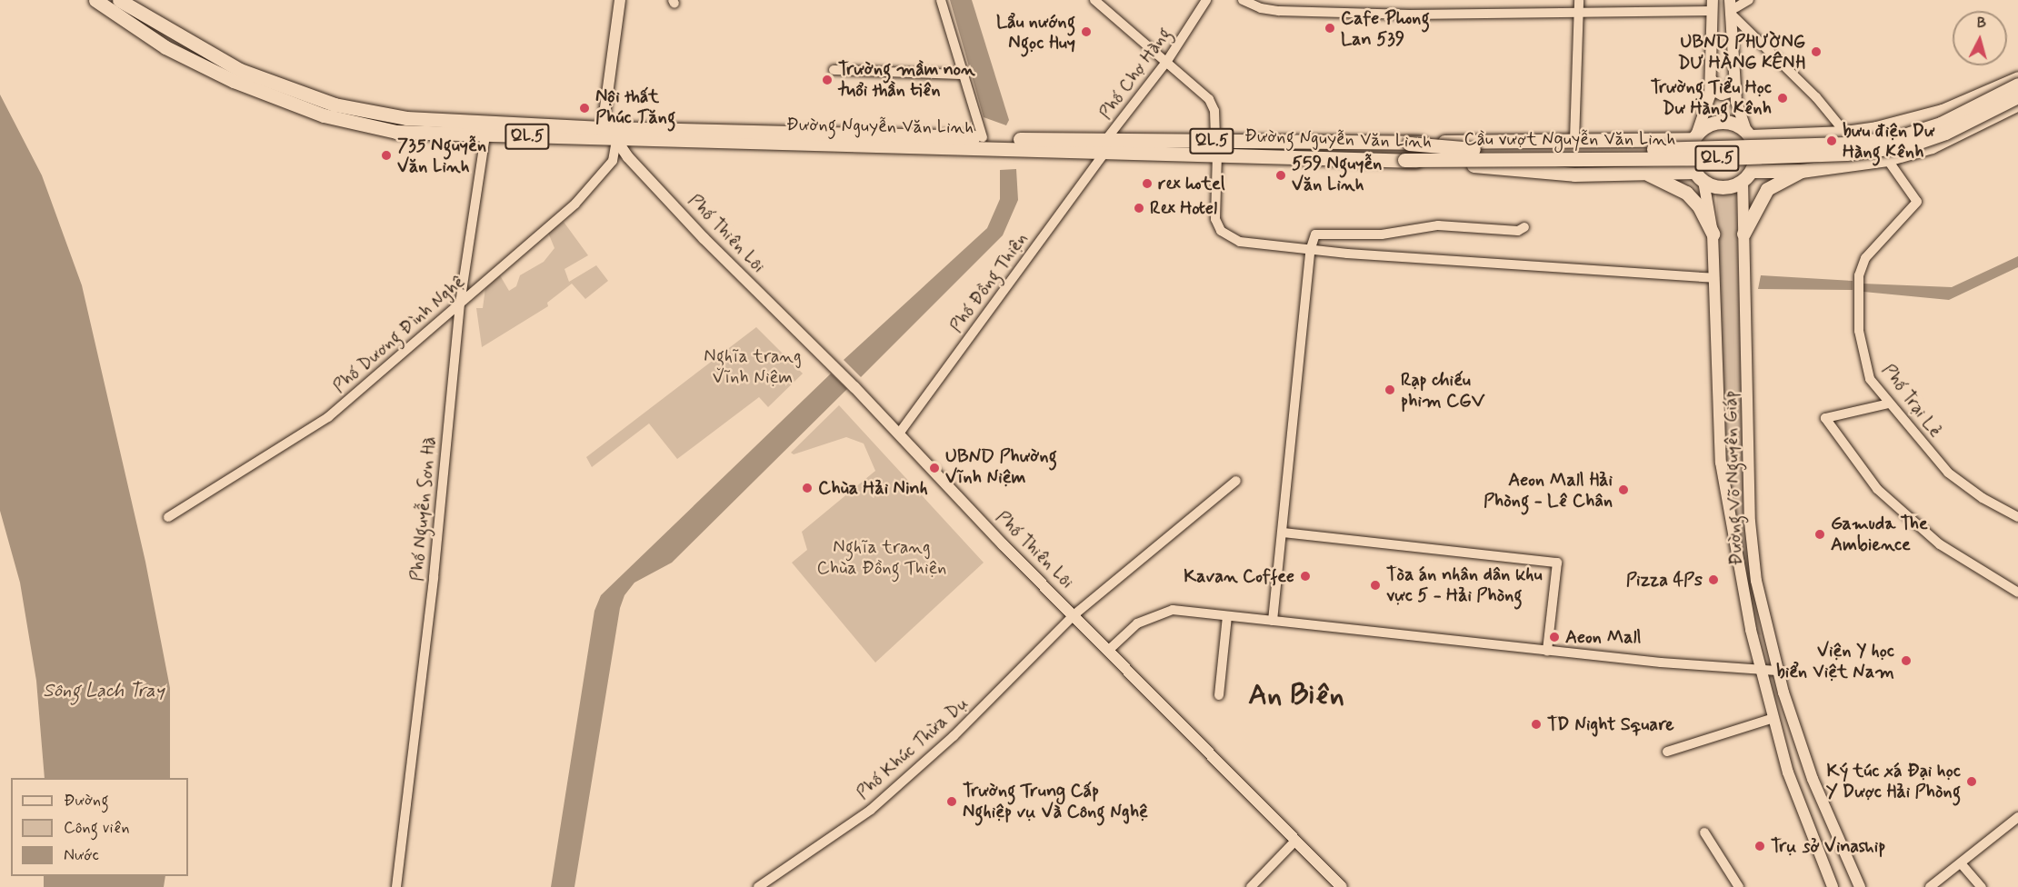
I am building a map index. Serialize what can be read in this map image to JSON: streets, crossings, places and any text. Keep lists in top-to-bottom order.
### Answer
{
  "streets": {
    "highway": ["Đường Nguyễn Văn Linh", "QL.5", "Cầu vượt Nguyễn Văn Linh"],
    "main road": ["Phố Thiên Lôi", "Đường Võ Nguyên Giáp"],
    "street": [
      "Phố Chợ Hàng",
      "Phố Đồng Thiện",
      "Phố Dương Đình Nghệ",
      "Phố Trại Lẻ",
      "Phố Nguyễn Sơn Hà",
      "Phố Khúc Thừa Dụ"
    ]
  },
  "crossings": [
    ["Phố Chợ Hàng", "Đường Nguyễn Văn Linh"],
    ["Phố Chợ Hàng", "Phố Đồng Thiện"],
    ["Đường Nguyễn Văn Linh", "QL.5"],
    ["Đường Nguyễn Văn Linh", "Cầu vượt Nguyễn Văn Linh"],
    ["Đường Nguyễn Văn Linh", "Phố Thiên Lôi"],
    ["Đường Nguyễn Văn Linh", "Phố Đồng Thiện"],
    ["Đường Nguyễn Văn Linh", "Phố Dương Đình Nghệ"],
    ["Đường Nguyễn Văn Linh", "Đường Võ Nguyên Giáp"],
    ["Đường Nguyễn Văn Linh", "Phố Nguyễn Sơn Hà"],
    ["QL.5", "Phố Trại Lẻ"],
    ["QL.5", "Đường Võ Nguyên Giáp"],
    ["Phố Thiên Lôi", "Phố Đồng Thiện"],
    ["Phố Thiên Lôi", "Phố Dương Đình Nghệ"],
    ["Phố Thiên Lôi", "Phố Khúc Thừa Dụ"],
    ["Phố Dương Đình Nghệ", "Phố Nguyễn Sơn Hà"]
  ],
  "districts": ["An Biên"],
  "water": ["Sông Lạch Tray"],
  "parks": ["Nghĩa trang Vĩnh Niệm", "Nghĩa trang Chùa Đồng Thiện"],
  "places": [
    "Cafe Phong Lan 539",
    "Lẩu nướng Ngọc Huy",
    "UBND PHƯỜNG DƯ HÀNG KÊNH",
    "Trường mầm non tuổi thần tiên",
    "Trường Tiểu Học Dư Hàng Kênh",
    "Nội thất Phúc Tăng",
    "bưu điện Dư Hàng Kênh",
    "735 Nguyễn Văn Linh",
    "559 Nguyễn Văn Linh",
    "rex hotel",
    "Rex Hotel",
    "Rạp chiếu phim CGV",
    "UBND Phường Vĩnh Niệm",
    "Chùa Hải Ninh",
    "Aeon Mall Hải Phòng - Lê Chân",
    "Gamuda The Ambience",
    "Kavan Coffee",
    "Pizza 4Ps",
    "Tòa án nhân dân khu vực 5 - Hải Phòng",
    "Aeon Mall",
    "Viện Y học biển Việt Nam",
    "TD Night Square",
    "Ký túc xá Đại học Y Dược Hải Phòng",
    "Trường Trung Cấp Nghiệp vụ Và Công Nghệ",
    "Trụ sở Vinaship"
  ],
  "legend": ["Đường", "Công viên", "Nước"],
  "north": "top"
}
